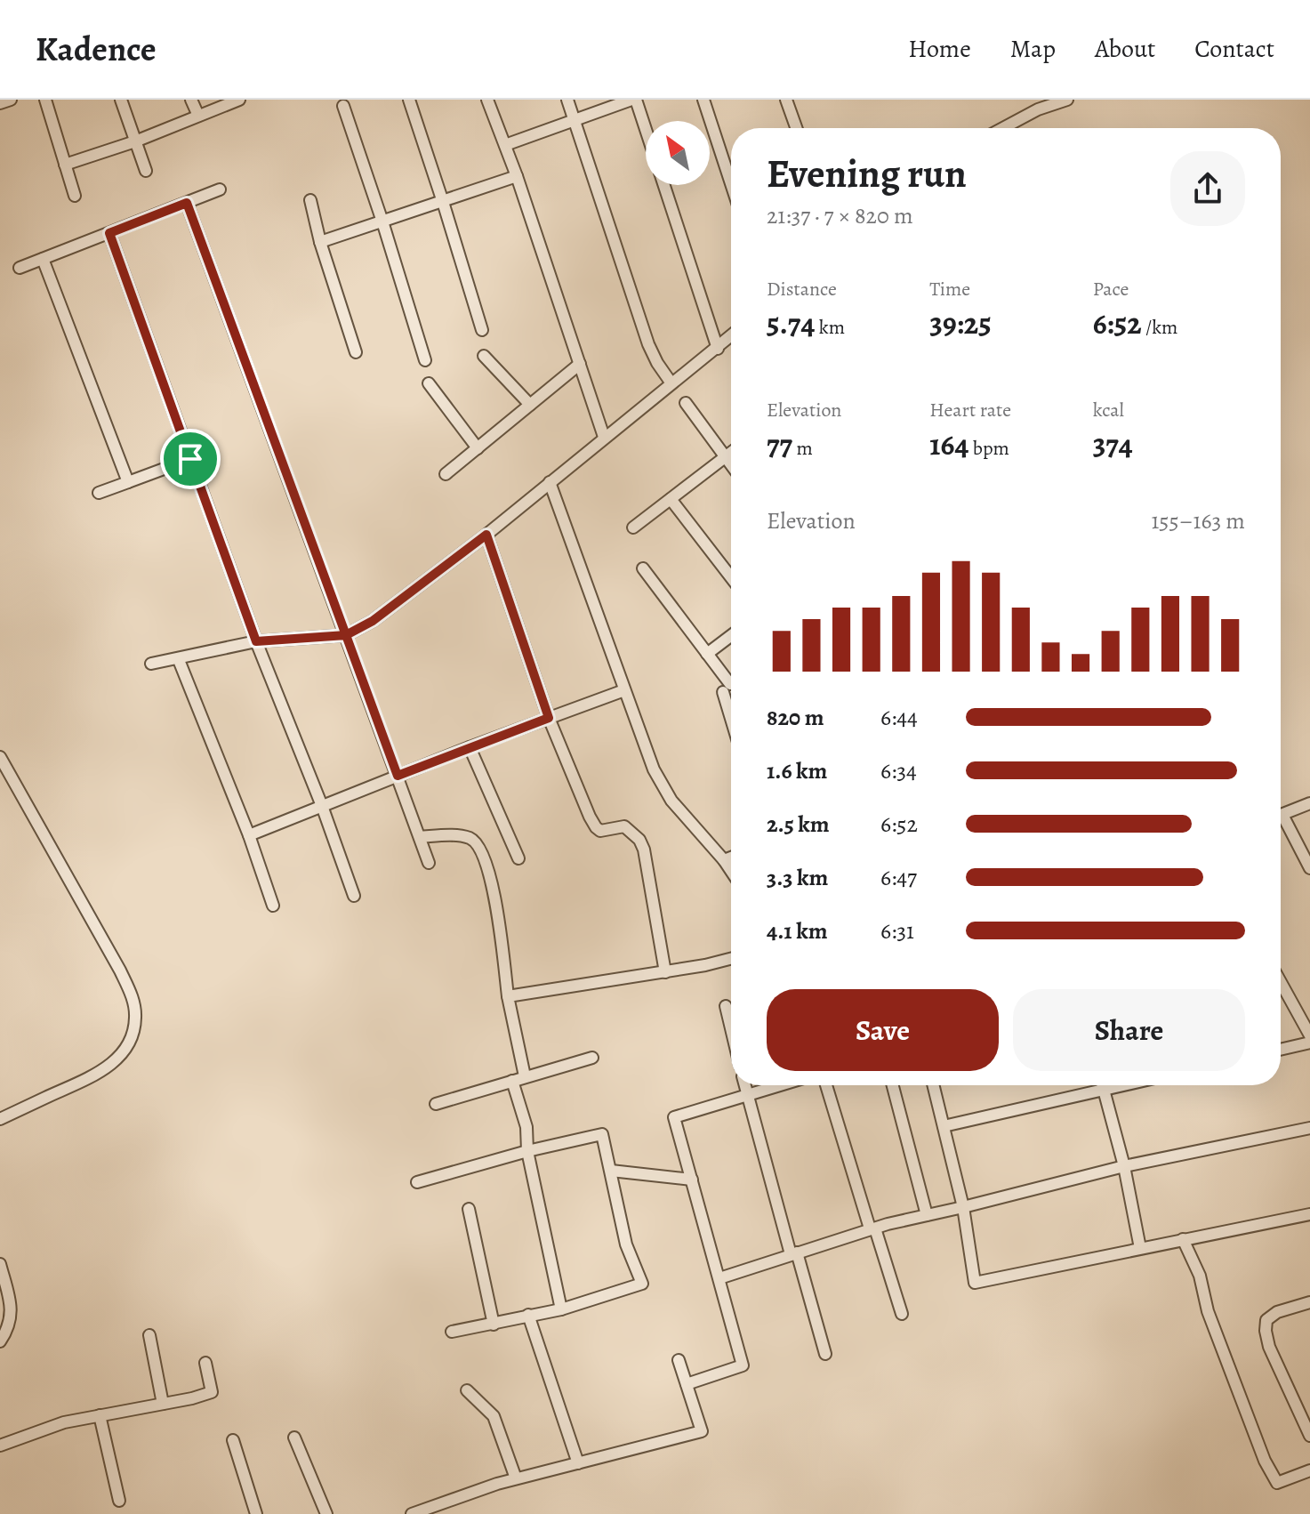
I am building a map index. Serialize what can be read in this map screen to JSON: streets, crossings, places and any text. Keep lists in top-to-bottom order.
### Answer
{
  "north": "top left",
  "page": {
    "header": "Kadence",
    "nav": [
      "Home",
      "Map",
      "About",
      "Contact"
    ],
    "heading": ["Evening run", "21:37 · 7 × 820 m"],
    "stats": [
      ["Distance", "5.74 km"],
      ["Time", "39:25"],
      ["Pace", "6:52 /km"],
      ["Elevation", "77 m"],
      ["Heart rate", "164 bpm"],
      ["kcal", "374"]
    ],
    "chart": ["Elevation", "155–163 m"],
    "list": [
      {
        "name": "820 m",
        "note": "6:44"
      },
      {
        "name": "1.6 km",
        "note": "6:34"
      },
      {
        "name": "2.5 km",
        "note": "6:52"
      },
      {
        "name": "3.3 km",
        "note": "6:47"
      },
      {
        "name": "4.1 km",
        "note": "6:31"
      }
    ],
    "buttons": ["Save", "Share"]
  }
}
